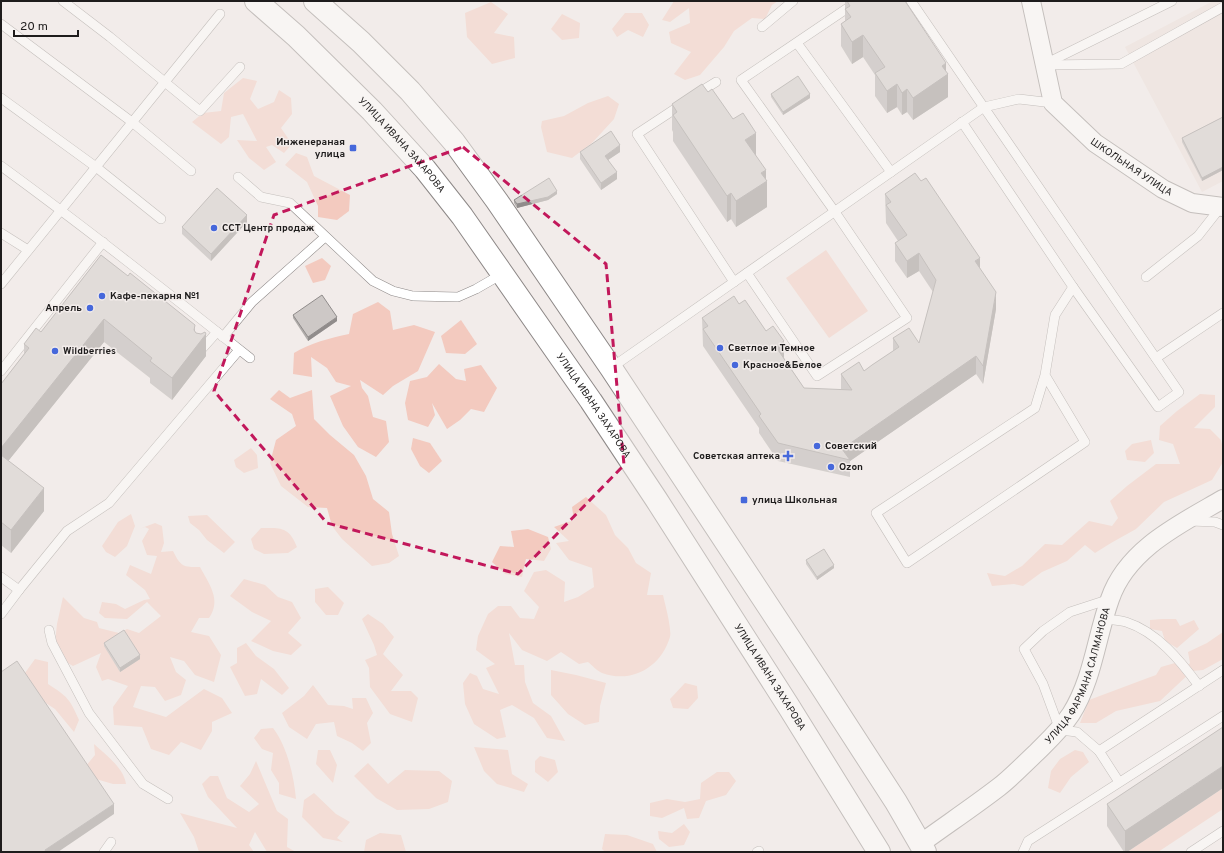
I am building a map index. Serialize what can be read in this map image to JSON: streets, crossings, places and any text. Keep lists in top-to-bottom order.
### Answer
{
  "streets": {
    "main road": ["УЛИЦА ИВАНА ЗАХАРОВА"],
    "street": ["ШКОЛЬНАЯ УЛИЦА", "УЛИЦА ФАРМАНА САЛМАНОВА"]
  },
  "places": {
    "transit": ["Инженераная улица", "улица Школьная"],
    "other": [
      "CCТ Центр продаж",
      "Кафе-пекарня №1",
      "Апрель",
      "Светлое и Темное",
      "Wildberries",
      "Красное&Белое",
      "Советский",
      "Ozon"
    ],
    "health": ["Советская аптека"]
  },
  "scale_bar": "20 m"
}
